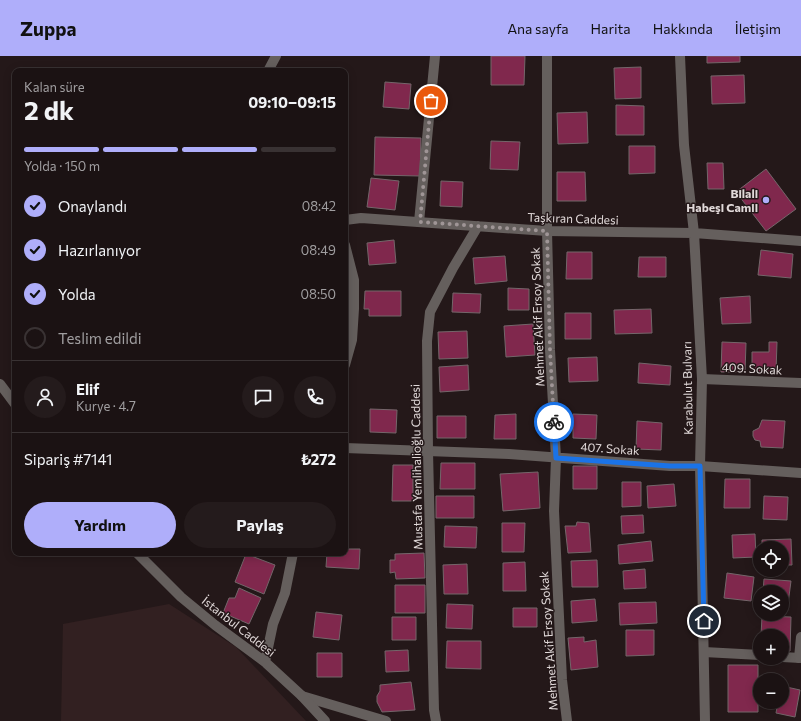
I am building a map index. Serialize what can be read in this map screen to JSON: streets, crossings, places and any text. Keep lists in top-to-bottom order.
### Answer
{
  "streets": {
    "street": [
      "Taşkıran Caddesi",
      "Mehmet Akif Ersoy Sokak",
      "409. Sokak",
      "Karabulut Bulvarı",
      "407. Sokak",
      "Mustafa Yemlihalioğlu Caddesi",
      "İstanbul Caddesi"
    ]
  },
  "crossings": [
    ["Taşkıran Caddesi", "Mehmet Akif Ersoy Sokak"],
    ["Taşkıran Caddesi", "Karabulut Bulvarı"],
    ["Taşkıran Caddesi", "Mustafa Yemlihalioğlu Caddesi"],
    ["Mehmet Akif Ersoy Sokak", "407. Sokak"],
    ["409. Sokak", "Karabulut Bulvarı"],
    ["Karabulut Bulvarı", "407. Sokak"],
    ["407. Sokak", "Mustafa Yemlihalioğlu Caddesi"]
  ],
  "places": ["Bilali Habeşi Camii"],
  "page": {
    "header": "Zuppa",
    "nav": [
      "Ana sayfa",
      "Harita",
      "Hakkında",
      "İletişim"
    ],
    "heading": ["2 dk", "Kalan süre", "09:10–09:15"],
    "panel": [
      "Elif",
      "Kurye · 4.7",
      "Sipariş #7141",
      "₺272"
    ],
    "bar": "Yolda · 150 m",
    "list": [
      ["Onaylandı", "08:42"],
      ["Hazırlanıyor", "08:49"],
      ["Yolda", "08:50"],
      "Teslim edildi"
    ],
    "buttons": ["Yardım", "Paylaş"],
    "map_buttons": ["+", "−"]
  }
}
